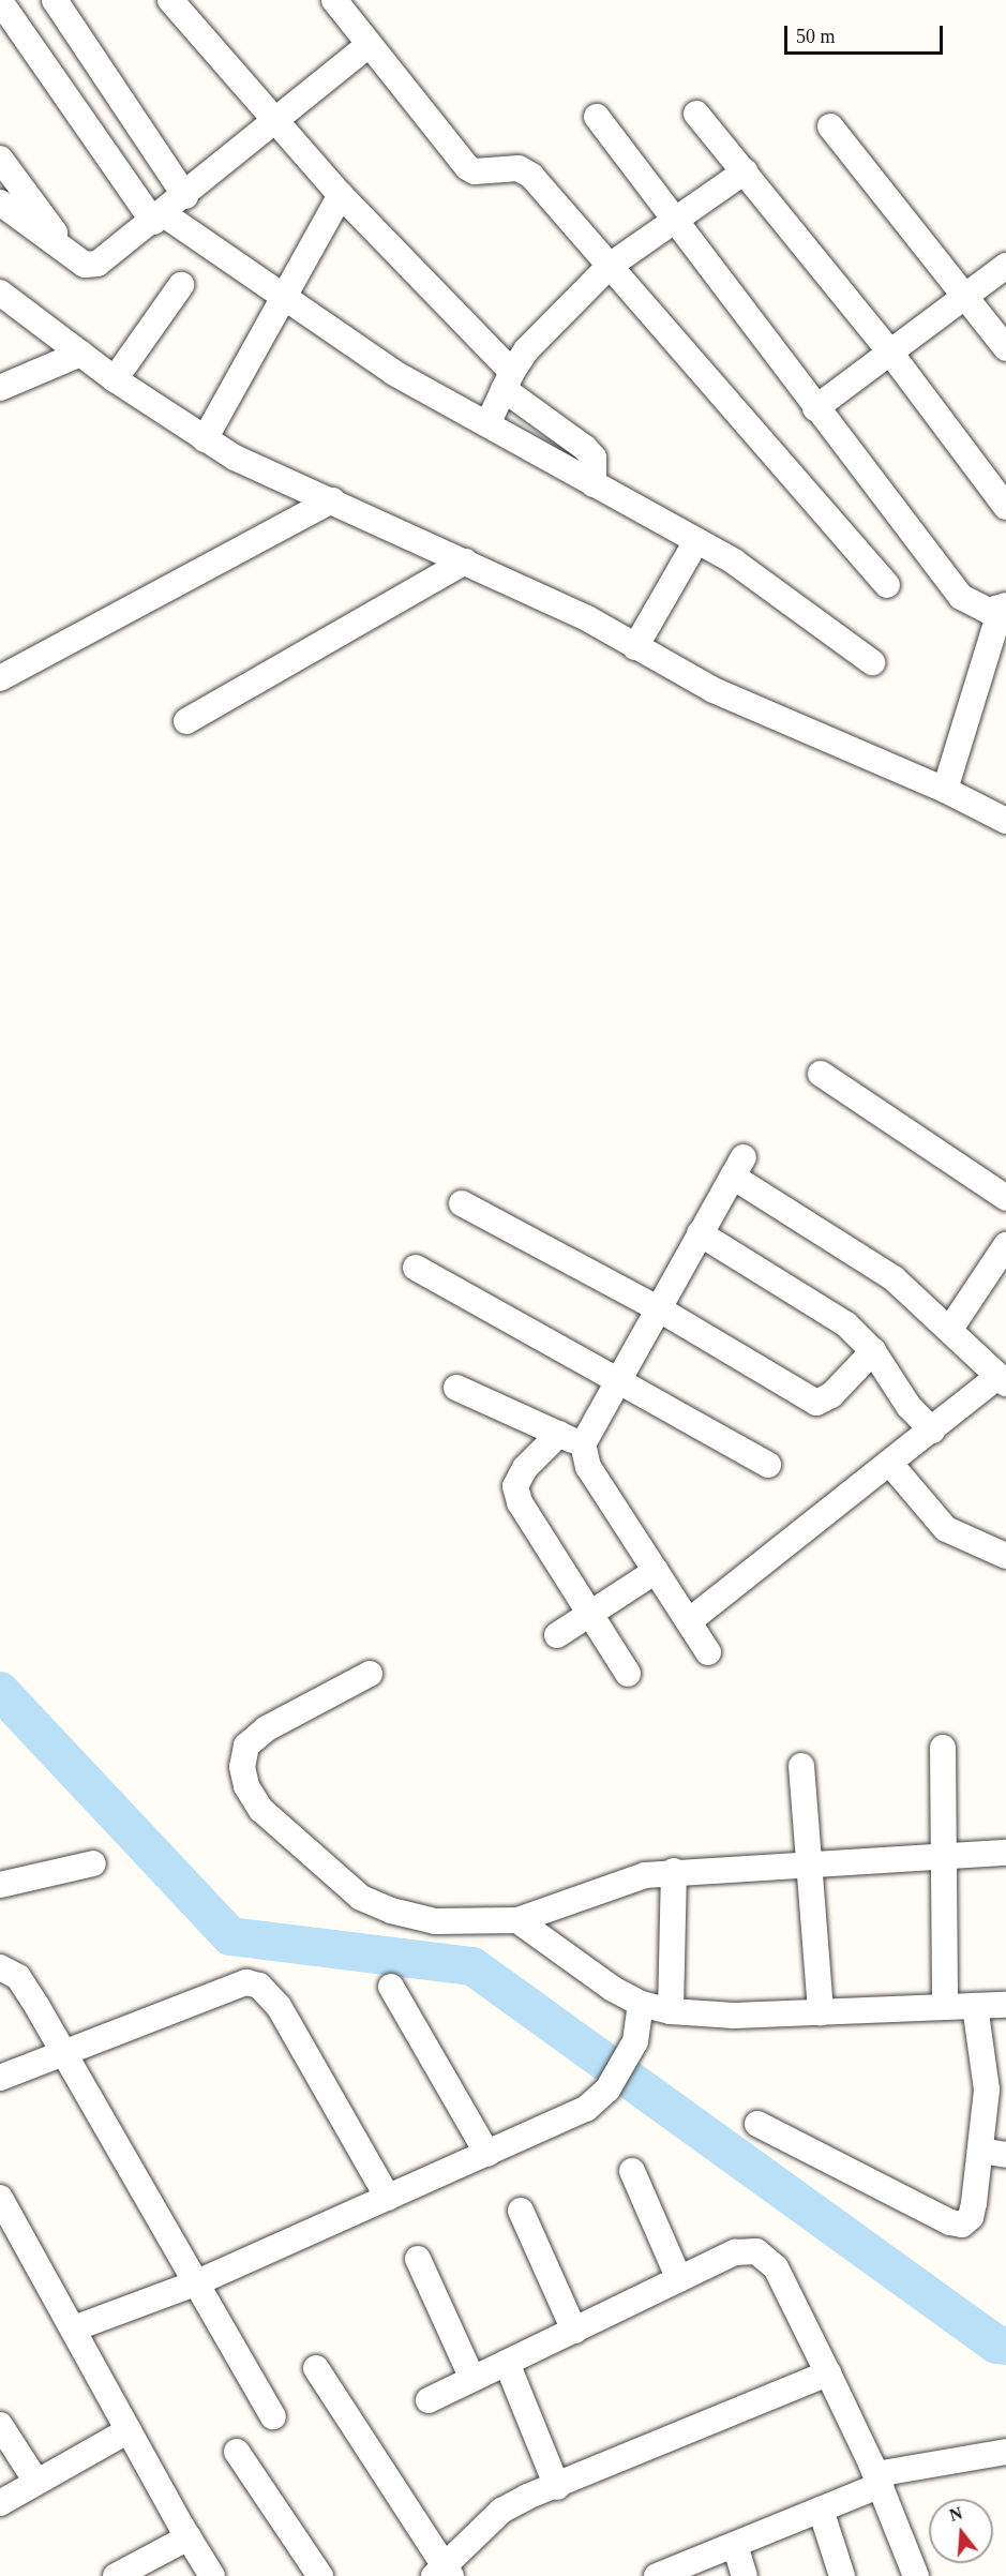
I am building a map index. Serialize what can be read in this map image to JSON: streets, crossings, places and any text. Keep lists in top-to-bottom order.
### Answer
{
  "scale_bar": "50 m",
  "north": "top"
}
